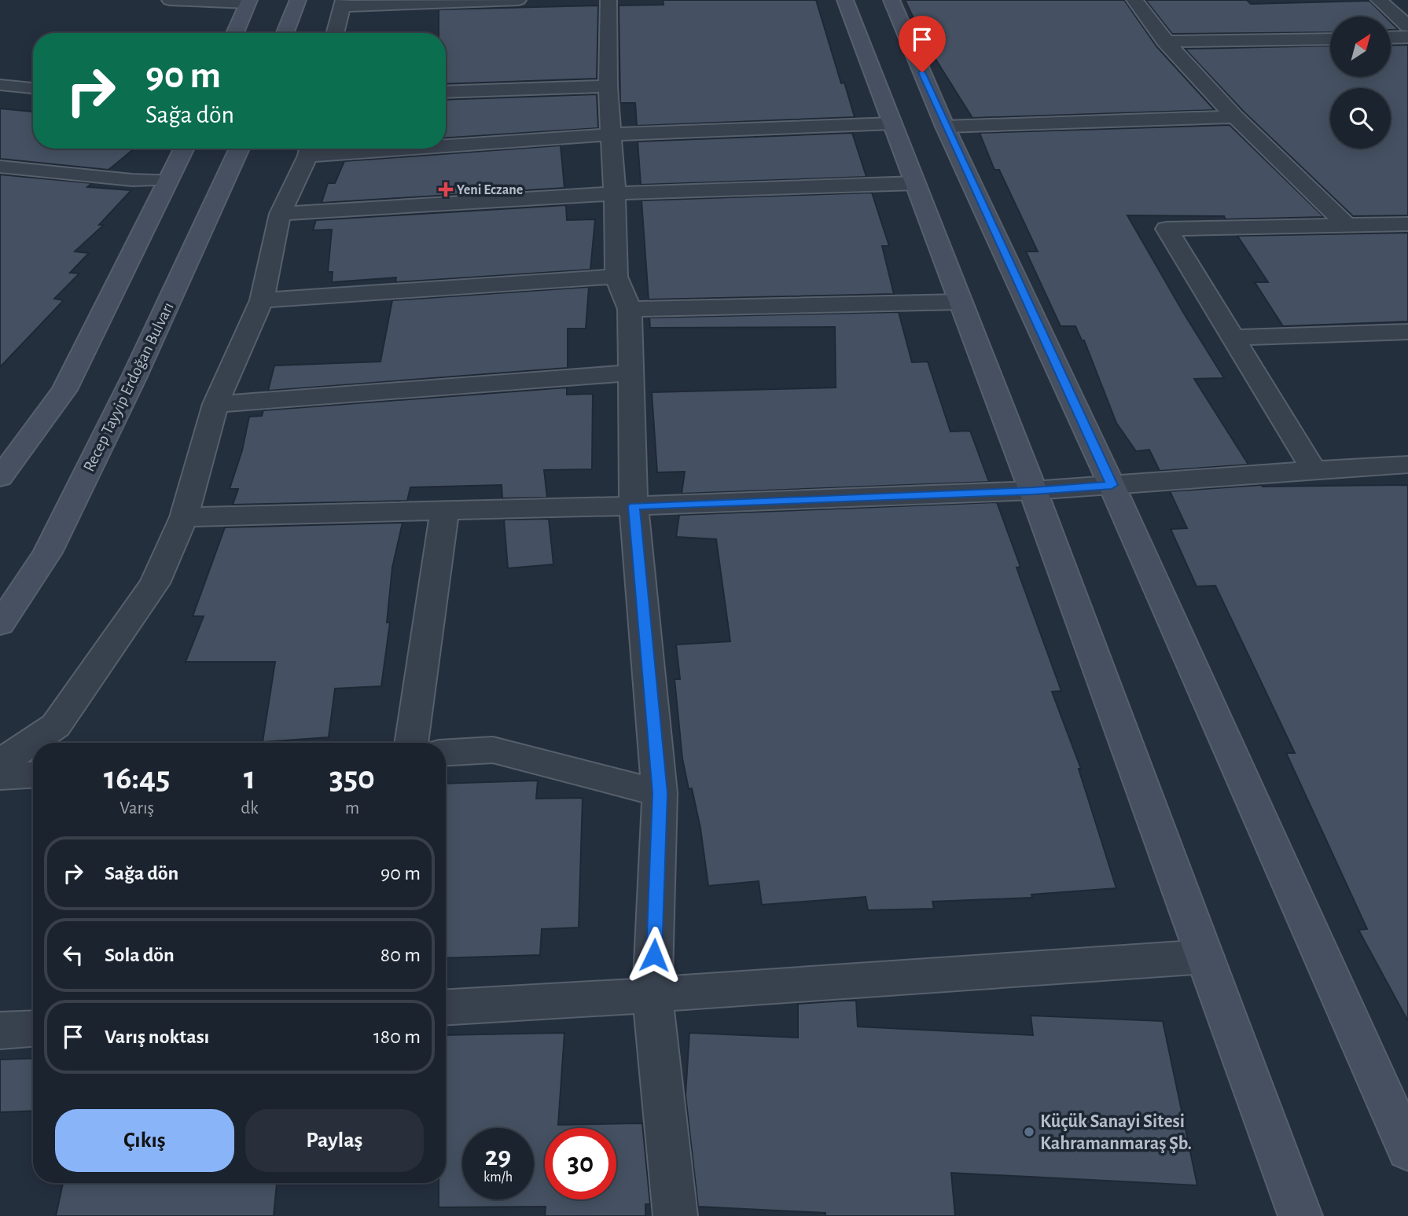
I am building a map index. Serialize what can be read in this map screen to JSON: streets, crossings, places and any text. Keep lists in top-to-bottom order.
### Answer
{
  "streets": {
    "street": ["Recep Tayyip Erdoğan Bulvarı"]
  },
  "places": {
    "health": ["Yeni Eczane"],
    "other": ["Küçük Sanayi Sitesi Kahramanmaraş Şb."]
  },
  "north": "top right",
  "page": {
    "turn": ["90 m", "Sağa dön"],
    "eta": [
      "16:45",
      "Varış",
      "1",
      "dk",
      "350",
      "m"
    ],
    "list": [
      {
        "name": "Sağa dön",
        "value": "90 m"
      },
      {
        "name": "Sola dön",
        "value": "80 m"
      },
      {
        "name": "Varış noktası",
        "value": "180 m"
      }
    ],
    "buttons": ["Çıkış", "Paylaş"],
    "speed": "29 km/h",
    "limit": "30"
  }
}
